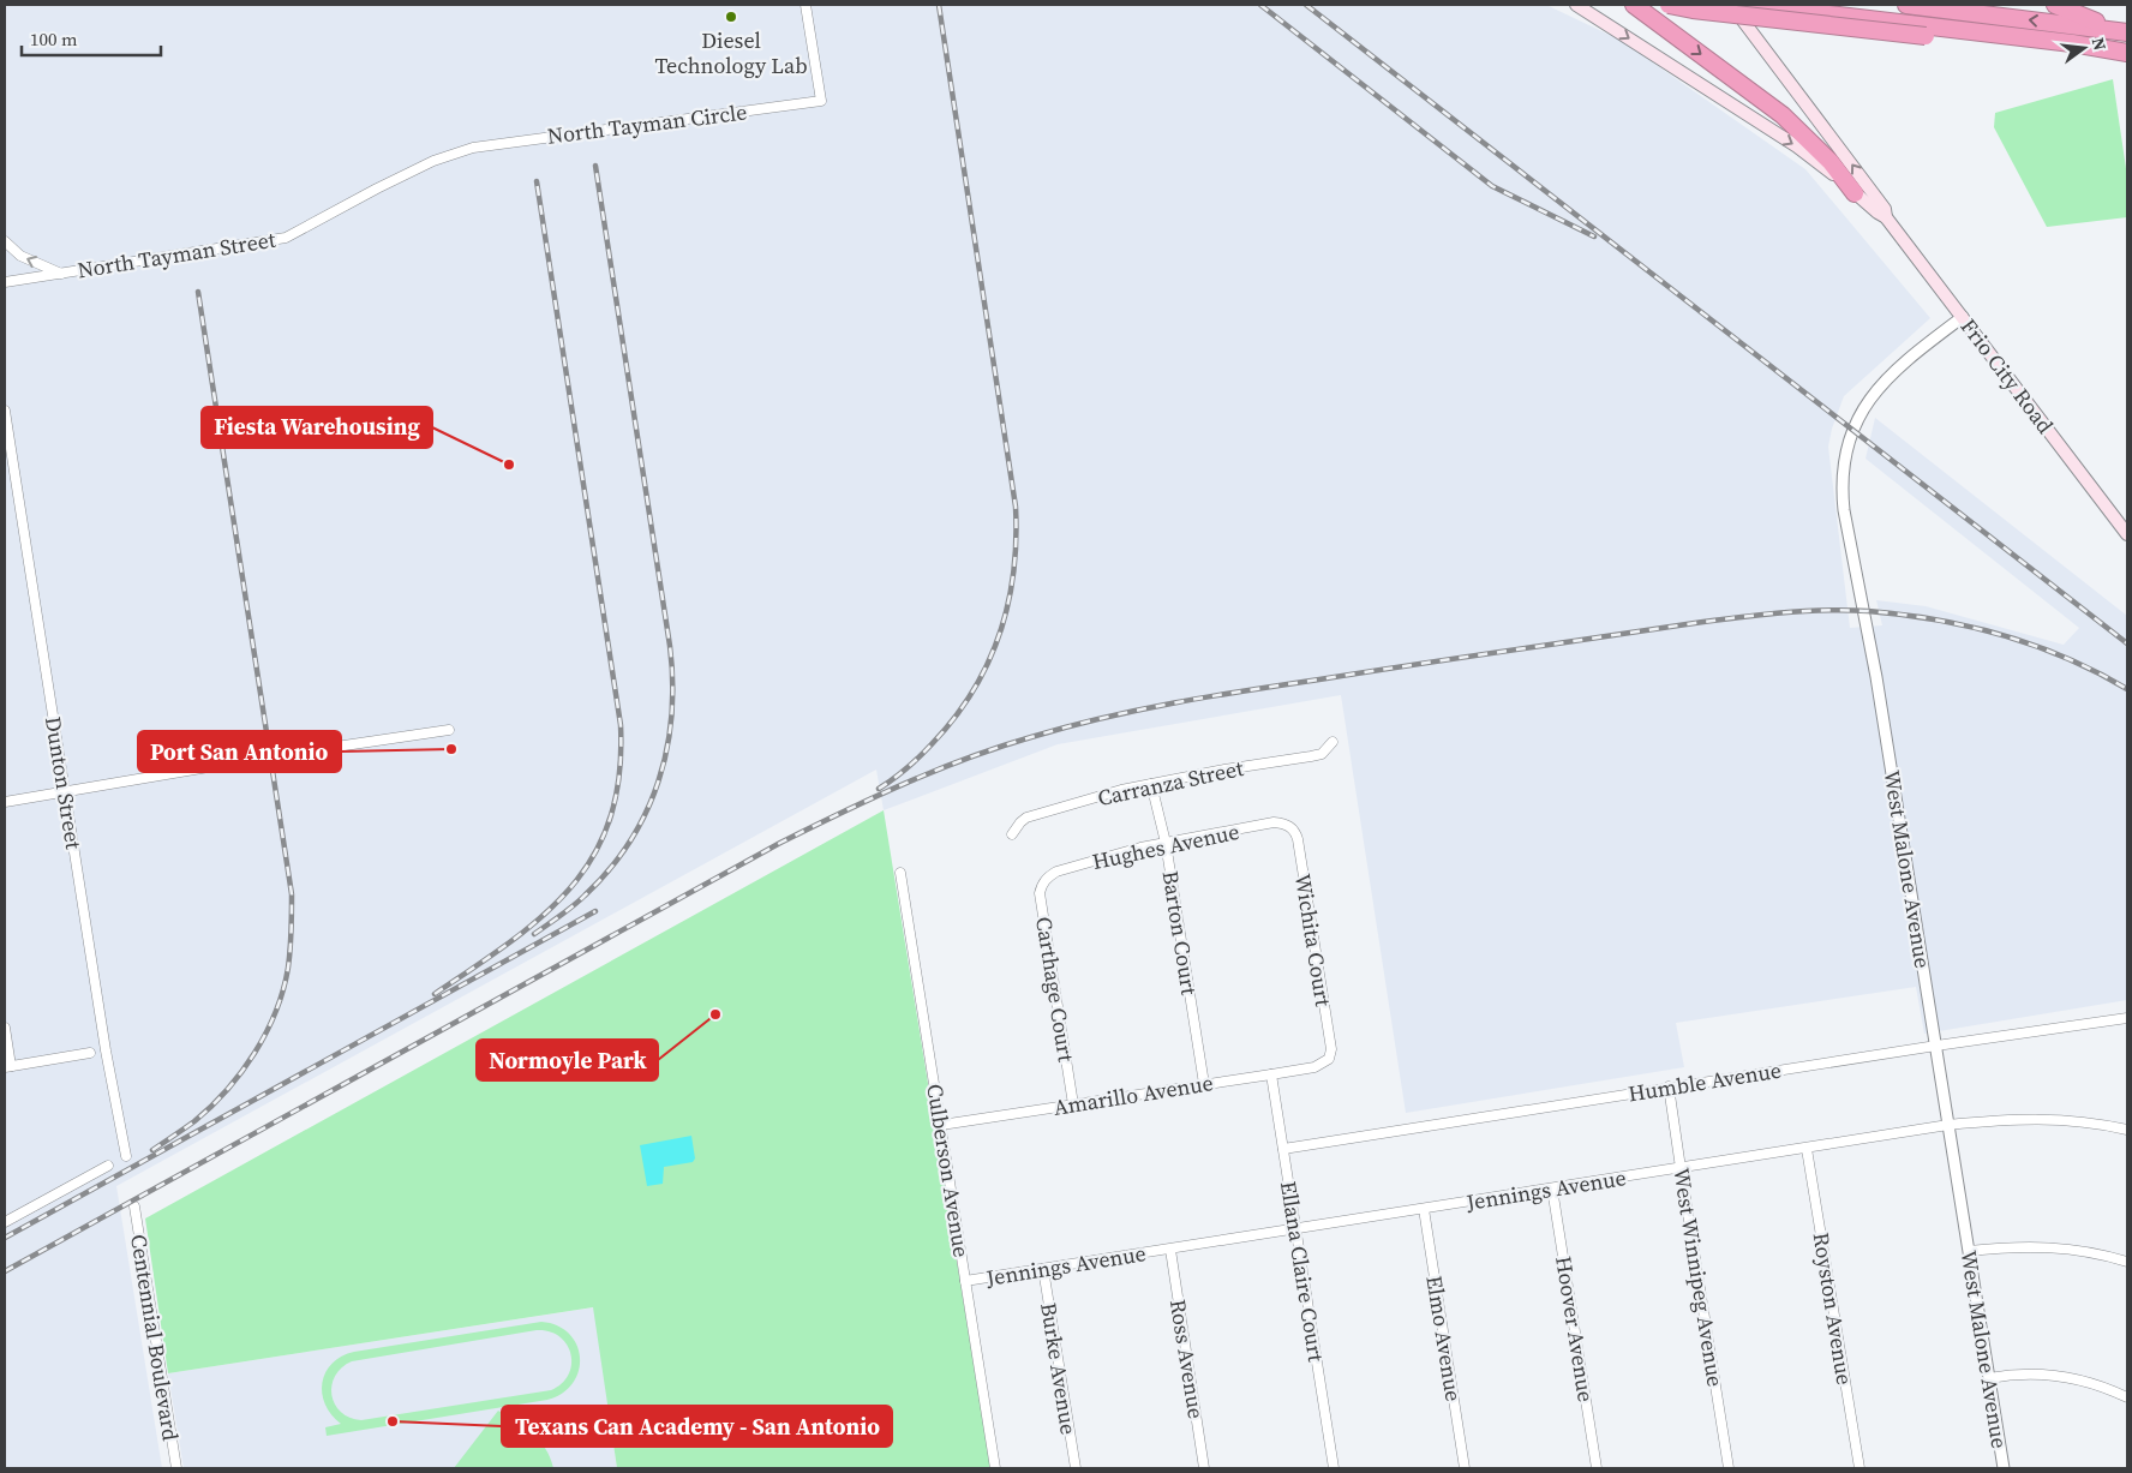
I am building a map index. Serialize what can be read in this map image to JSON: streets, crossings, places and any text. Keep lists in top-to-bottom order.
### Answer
{
  "streets": {
    "main road": ["Frio City Road"],
    "street": [
      "North Tayman Circle",
      "North Tayman Street",
      "Dunton Street",
      "Carranza Street",
      "Hughes Avenue",
      "West Malone Avenue",
      "Barton Court",
      "Wichita Court",
      "Carthage Court",
      "Humble Avenue",
      "Amarillo Avenue",
      "Culberson Avenue",
      "Jennings Avenue",
      "Ellana Claire Court",
      "West Winnipeg Avenue",
      "Royston Avenue",
      "Hoover Avenue",
      "Centennial Boulevard",
      "Elmo Avenue",
      "Ross Avenue",
      "Burke Avenue"
    ]
  },
  "crossings": [
    ["North Tayman Circle", "North Tayman Street"],
    ["Frio City Road", "West Malone Avenue"],
    ["Carranza Street", "Barton Court"],
    ["Hughes Avenue", "Barton Court"],
    ["Hughes Avenue", "Wichita Court"],
    ["Hughes Avenue", "Carthage Court"],
    ["West Malone Avenue", "Humble Avenue"],
    ["West Malone Avenue", "Jennings Avenue"],
    ["Barton Court", "Amarillo Avenue"],
    ["Wichita Court", "Amarillo Avenue"],
    ["Carthage Court", "Amarillo Avenue"],
    ["Humble Avenue", "Ellana Claire Court"],
    ["Humble Avenue", "West Winnipeg Avenue"],
    ["Amarillo Avenue", "Culberson Avenue"],
    ["Amarillo Avenue", "Ellana Claire Court"],
    ["Culberson Avenue", "Jennings Avenue"],
    ["Jennings Avenue", "Ellana Claire Court"],
    ["Jennings Avenue", "West Winnipeg Avenue"],
    ["Jennings Avenue", "Royston Avenue"],
    ["Jennings Avenue", "Hoover Avenue"],
    ["Jennings Avenue", "Elmo Avenue"],
    ["Jennings Avenue", "Ross Avenue"],
    ["Jennings Avenue", "Burke Avenue"]
  ],
  "places": [
    "Diesel Technology Lab",
    "Fiesta Warehousing",
    "Port San Antonio",
    "Normoyle Park",
    "Texans Can Academy - San Antonio"
  ],
  "scale_bar": "100 m",
  "north": "right"
}
